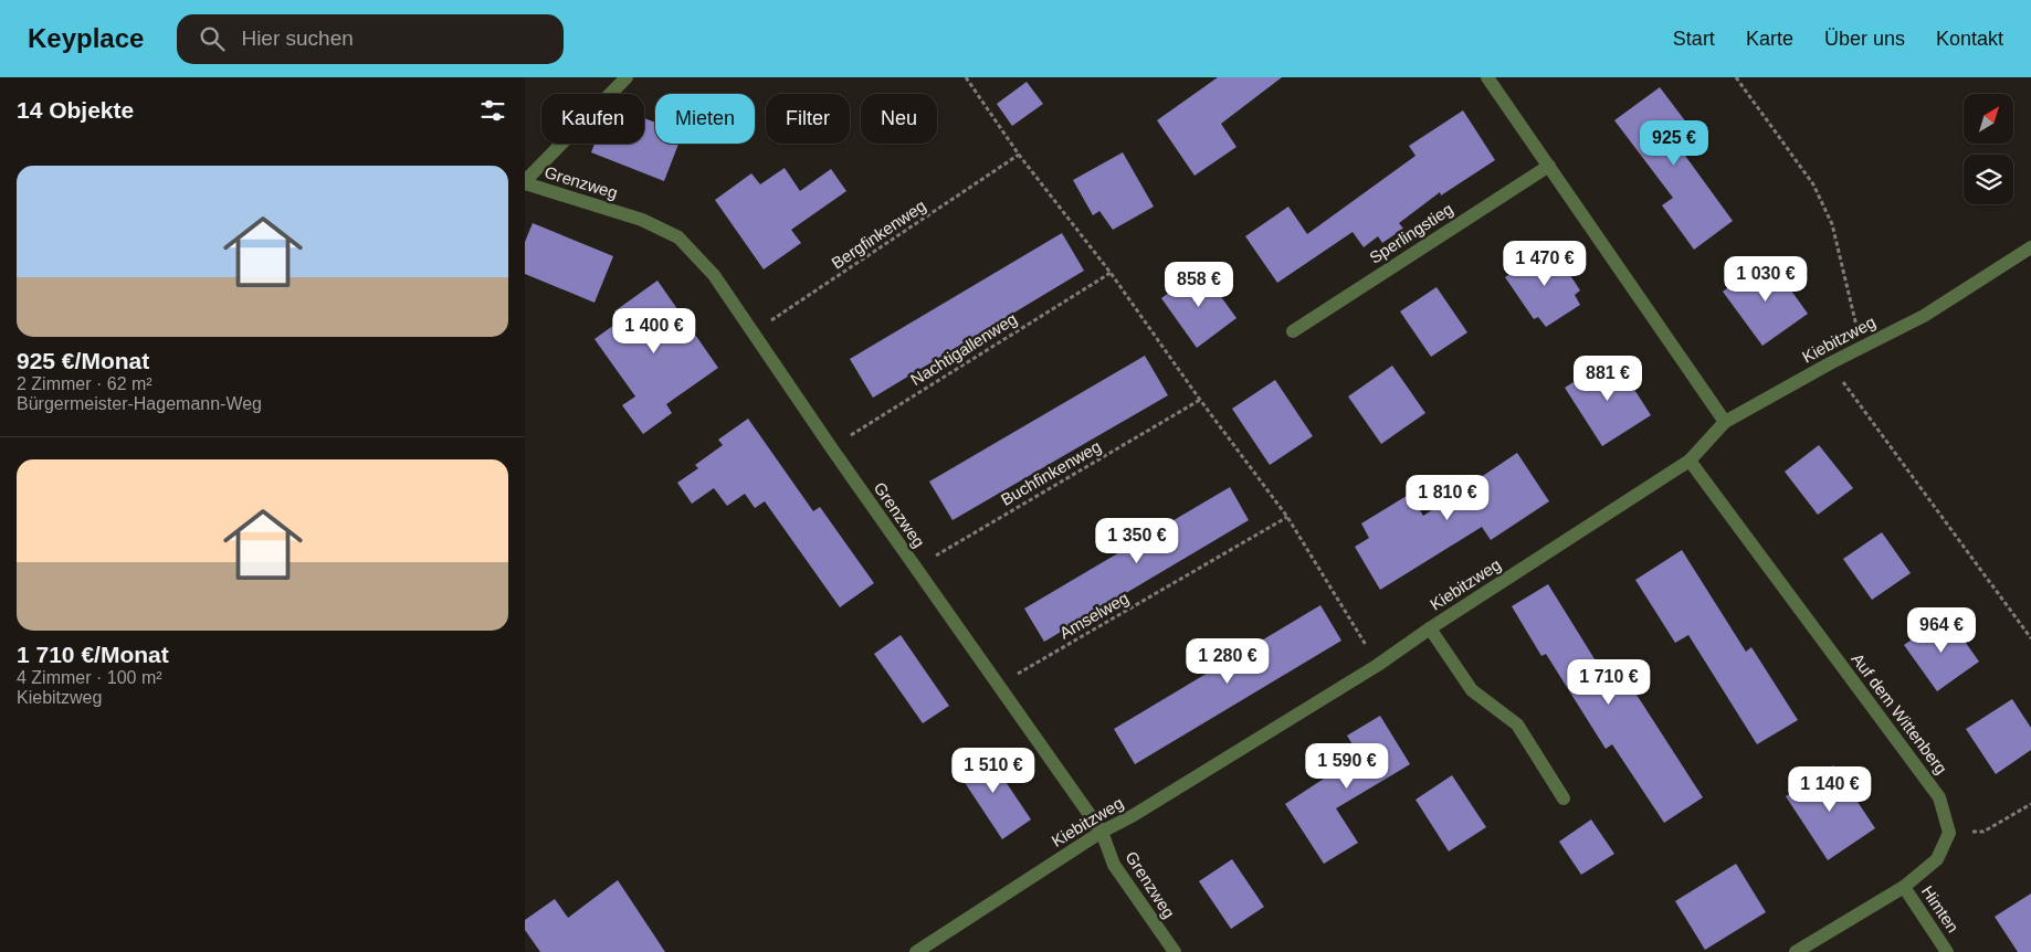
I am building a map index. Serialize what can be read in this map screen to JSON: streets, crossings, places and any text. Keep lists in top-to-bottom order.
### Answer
{
  "streets": {
    "street": [
      "Grenzweg",
      "Sperlingstieg",
      "Kiebitzweg",
      "Auf dem Wittenberg",
      "Himten"
    ],
    "path": [
      "Bergfinkenweg",
      "Nachtigallenweg",
      "Buchfinkenweg",
      "Amselweg"
    ]
  },
  "crossings": [
    ["Grenzweg", "Bergfinkenweg"],
    ["Grenzweg", "Kiebitzweg"],
    ["Grenzweg", "Nachtigallenweg"],
    ["Grenzweg", "Buchfinkenweg"],
    ["Grenzweg", "Amselweg"],
    ["Kiebitzweg", "Auf dem Wittenberg"]
  ],
  "north": "top right",
  "page": {
    "header": "Keyplace",
    "search": "Hier suchen",
    "nav": [
      "Start",
      "Karte",
      "Über uns",
      "Kontakt"
    ],
    "heading": "14 Objekte",
    "chip": [
      "Kaufen",
      "Mieten",
      "Filter",
      "Neu"
    ],
    "price": [
      "925 €",
      "1 470 €",
      "1 030 €",
      "858 €",
      "1 400 €",
      "881 €",
      "1 810 €",
      "1 350 €",
      "964 €",
      "1 280 €",
      "1 710 €",
      "1 590 €",
      "1 510 €",
      "1 140 €"
    ],
    "list": [
      {
        "name": "925 €/Monat",
        "note": "2 Zimmer · 62 m² · Bürgermeister-Hagemann-Weg"
      },
      {
        "name": "1 710 €/Monat",
        "note": "4 Zimmer · 100 m² · Kiebitzweg"
      }
    ]
  }
}
